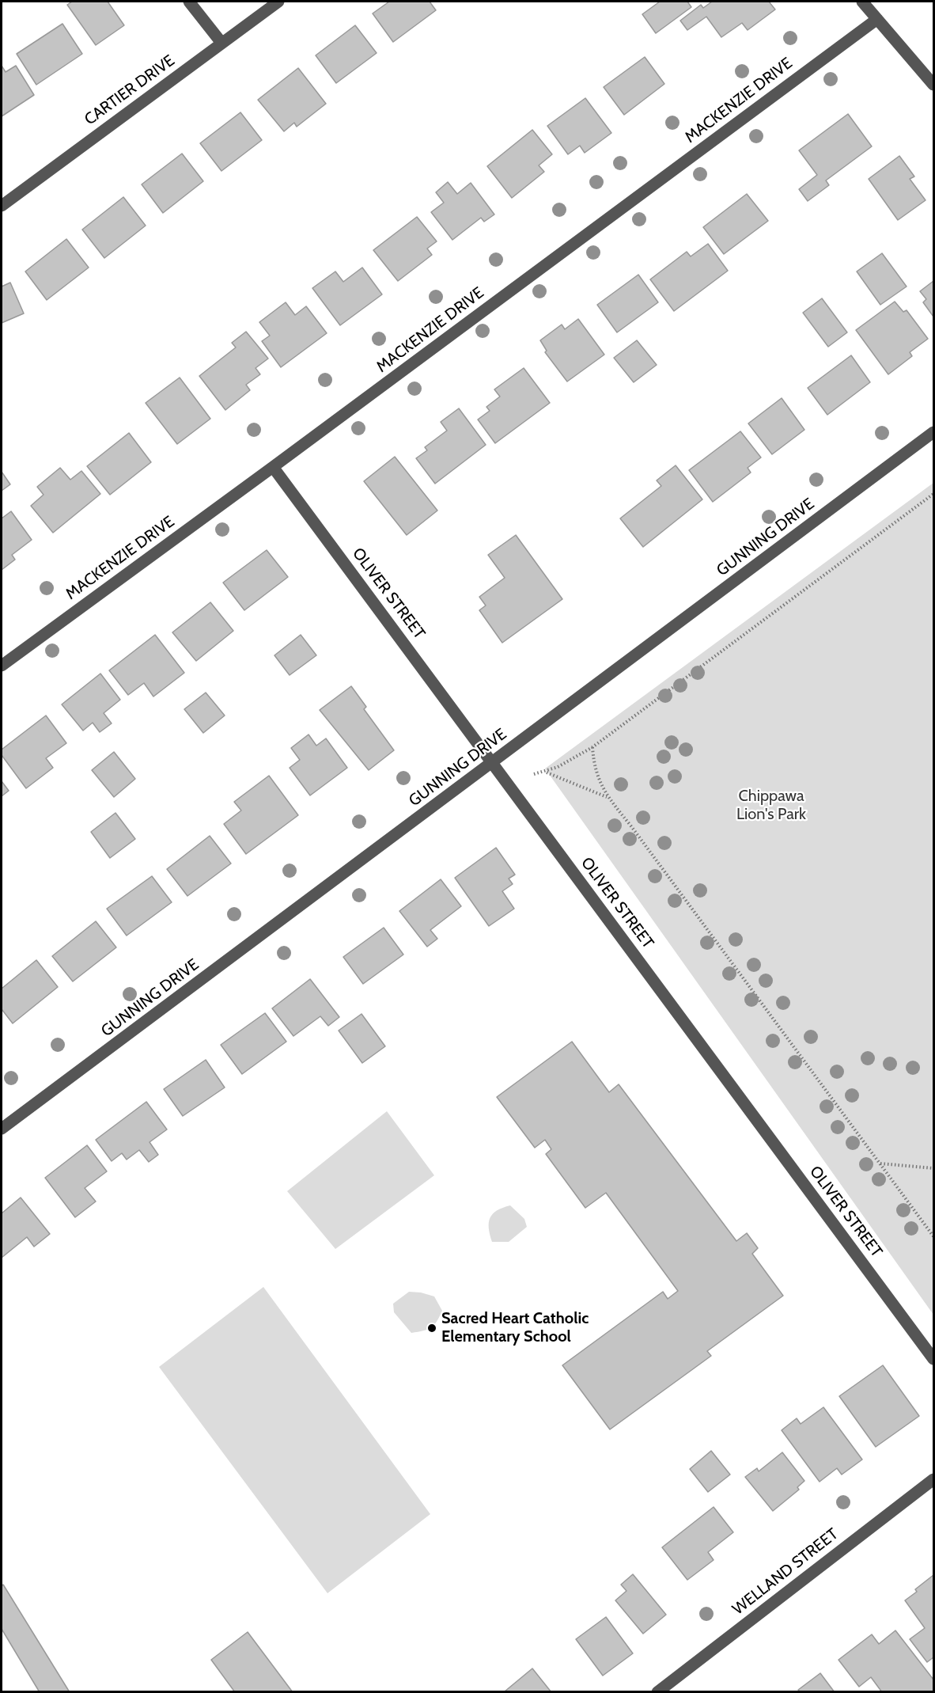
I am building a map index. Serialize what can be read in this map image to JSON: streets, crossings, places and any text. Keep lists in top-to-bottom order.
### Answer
{
  "streets": {
    "street": [
      "CARTIER DRIVE",
      "MACKENZIE DRIVE",
      "GUNNING DRIVE",
      "OLIVER STREET",
      "WELLAND STREET"
    ]
  },
  "crossings": [
    ["MACKENZIE DRIVE", "OLIVER STREET"],
    ["GUNNING DRIVE", "OLIVER STREET"]
  ],
  "parks": ["Chippawa Lion's Park"],
  "places": ["Sacred Heart Catholic Elementary School"]
}
